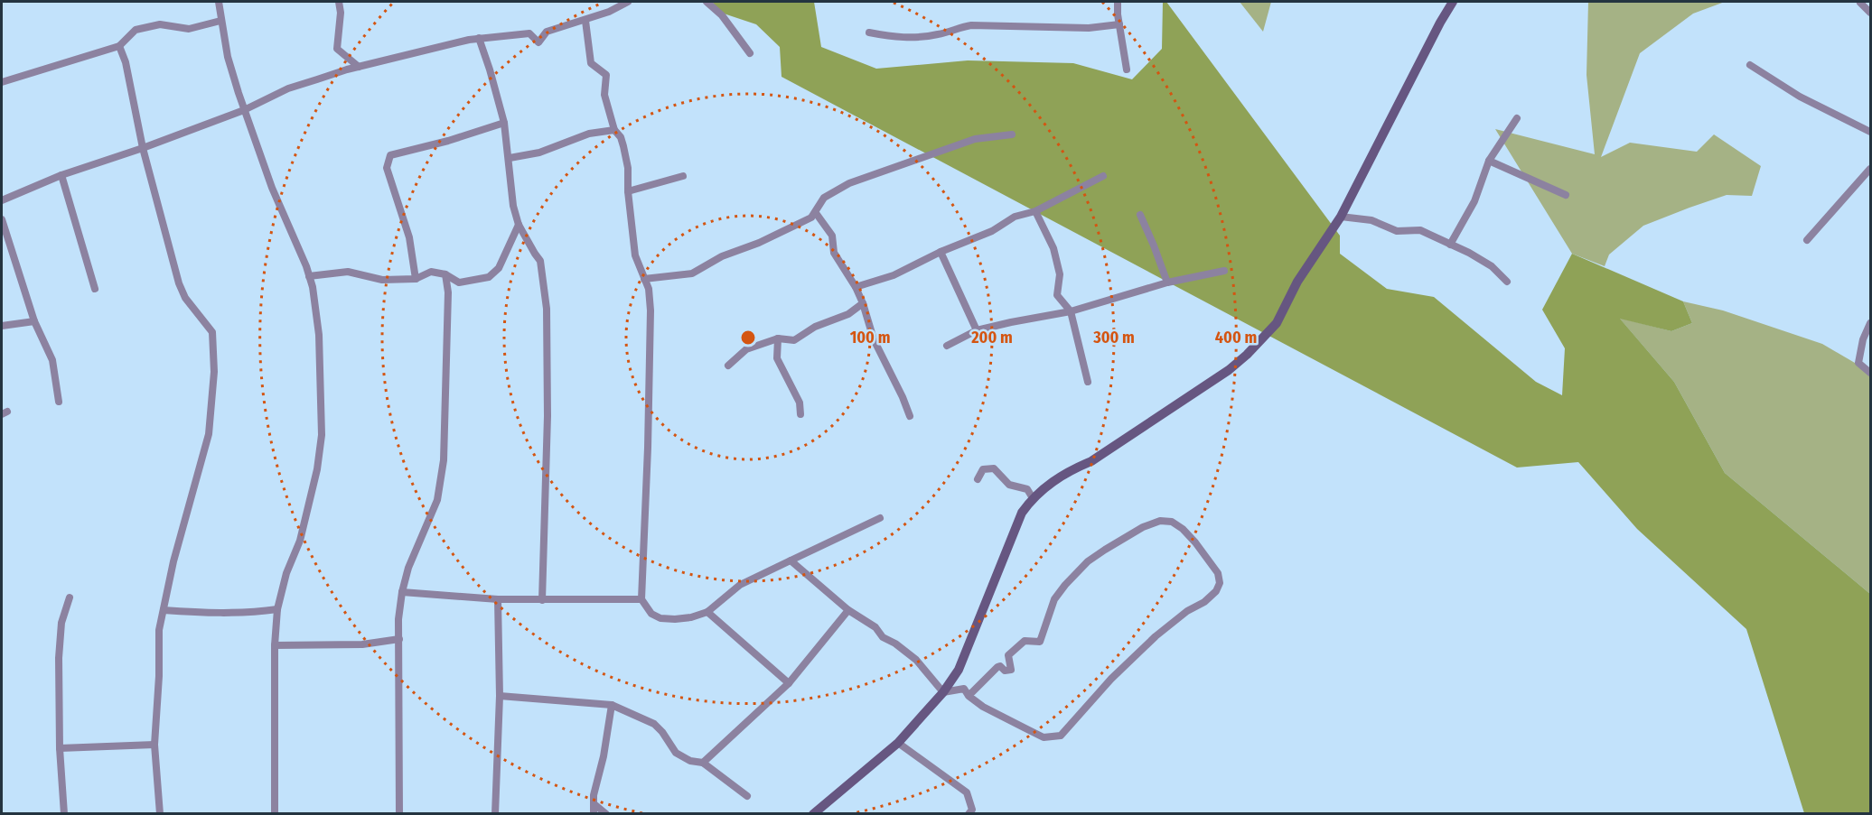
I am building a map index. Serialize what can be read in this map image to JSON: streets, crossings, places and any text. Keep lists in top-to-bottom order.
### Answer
{
  "rings": [
    "100 m",
    "200 m",
    "300 m",
    "400 m"
  ]
}
